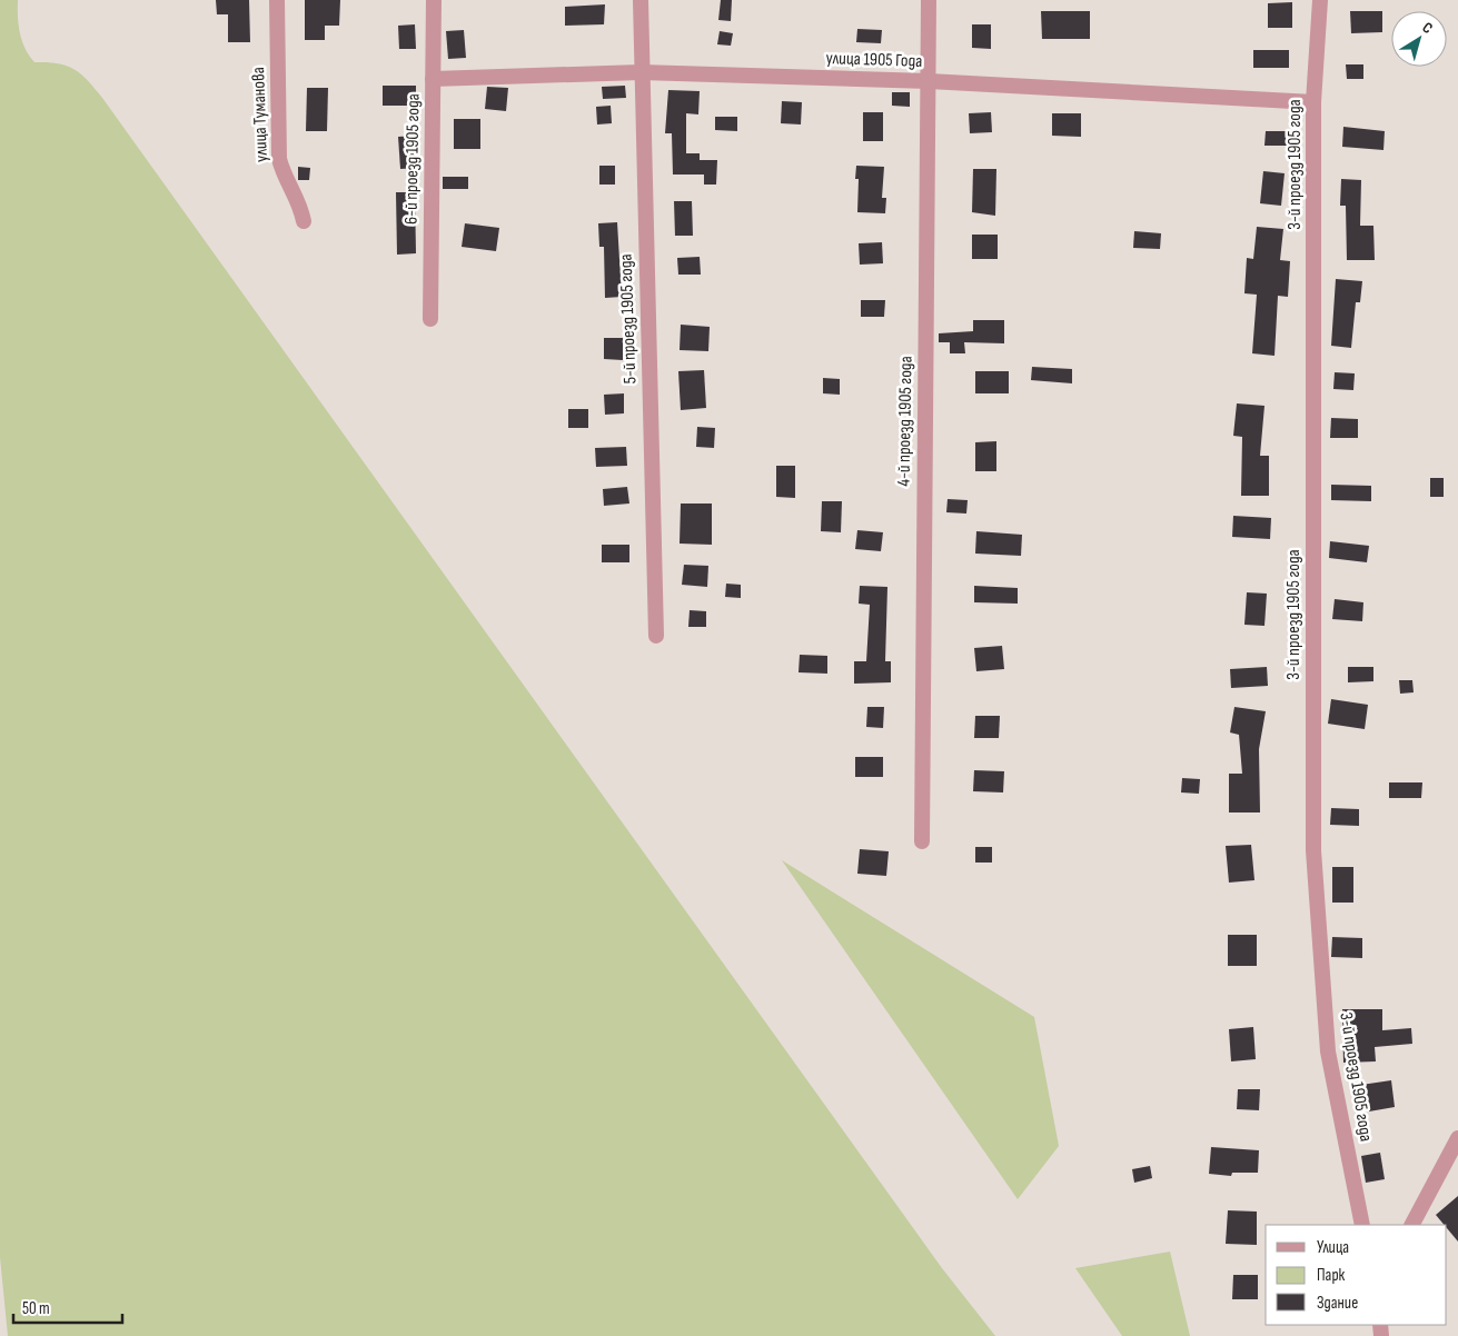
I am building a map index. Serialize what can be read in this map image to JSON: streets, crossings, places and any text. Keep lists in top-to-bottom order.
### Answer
{
  "streets": {
    "street": [
      "улица 1905 Года",
      "улица Туманова",
      "6-й проезд 1905 года",
      "3-й проезд 1905 года",
      "5-й проезд 1905 года",
      "4-й проезд 1905 года"
    ]
  },
  "crossings": [
    ["улица 1905 Года", "6-й проезд 1905 года"],
    ["улица 1905 Года", "3-й проезд 1905 года"],
    ["улица 1905 Года", "5-й проезд 1905 года"],
    ["улица 1905 Года", "4-й проезд 1905 года"]
  ],
  "legend": ["Улица", "Парк", "Здание"],
  "scale_bar": "50 m",
  "north": "top right"
}
